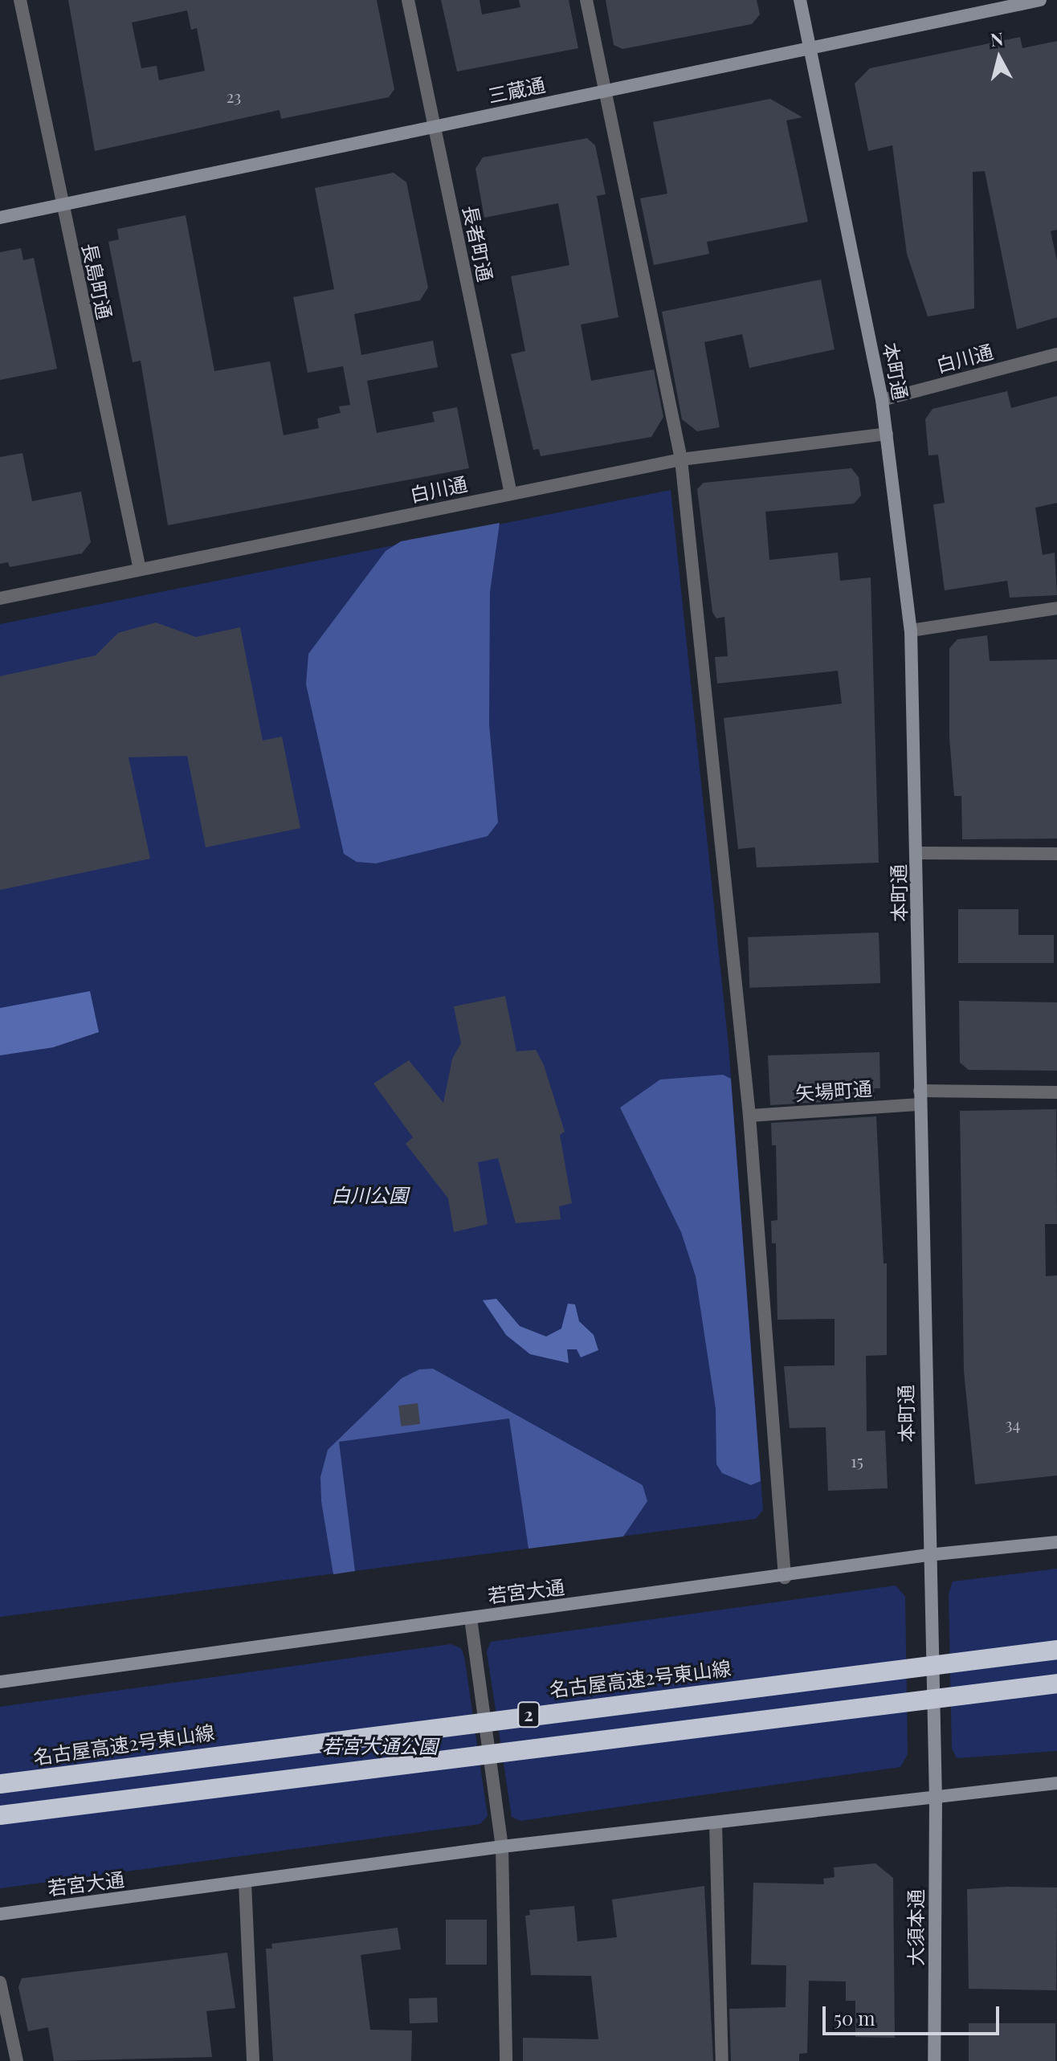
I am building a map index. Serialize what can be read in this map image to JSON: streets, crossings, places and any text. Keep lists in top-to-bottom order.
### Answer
{
  "streets": {
    "highway": ["名古屋高速2号東山線", "2"],
    "street": [
      "三蔵通",
      "長者町通",
      "長島町通",
      "白川通",
      "本町通",
      "矢場町通",
      "若宮大通",
      "大須本通"
    ]
  },
  "crossings": [
    ["三蔵通", "長者町通"],
    ["三蔵通", "長島町通"],
    ["三蔵通", "本町通"],
    ["長者町通", "白川通"],
    ["長島町通", "白川通"],
    ["白川通", "本町通"],
    ["本町通", "矢場町通"],
    ["本町通", "若宮大通"],
    ["本町通", "大須本通"],
    ["若宮大通", "大須本通"]
  ],
  "parks": ["白川公園", "若宮大通公園"],
  "house_numbers": ["23", "34", "15"],
  "scale_bar": "50 m",
  "north": "top"
}
